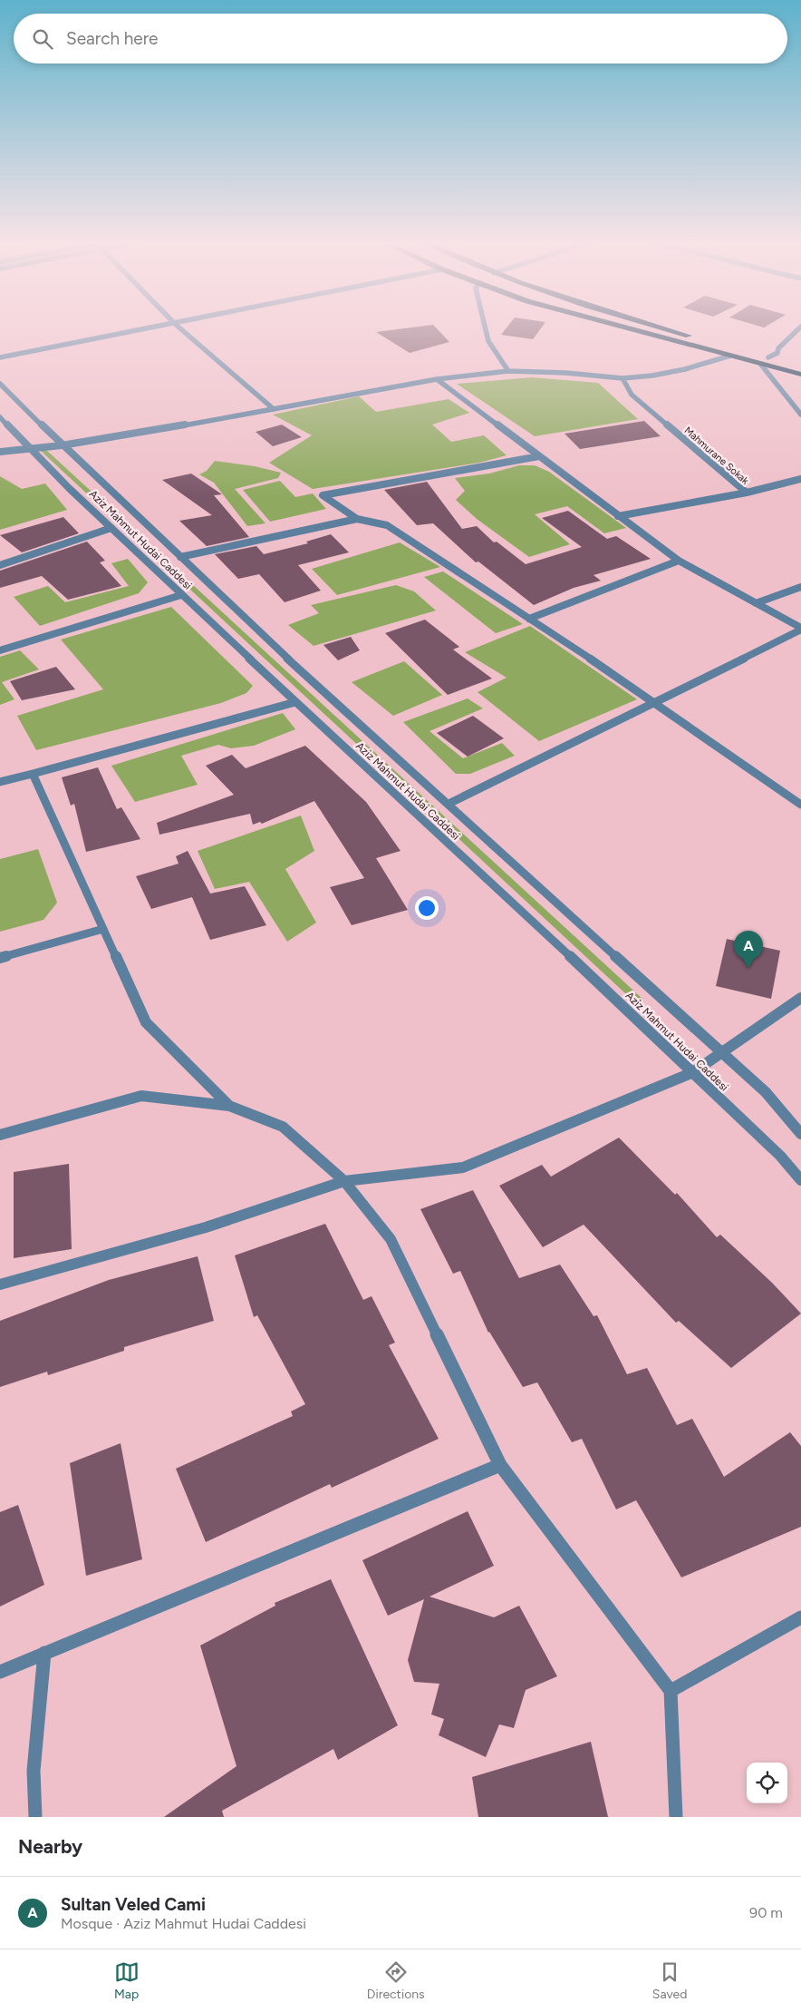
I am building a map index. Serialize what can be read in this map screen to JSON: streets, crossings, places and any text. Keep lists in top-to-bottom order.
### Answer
{
  "streets": {
    "street": ["Mahmurane Sokak", "Aziz Mahmut Hudai Caddesi"]
  },
  "page": {
    "search": "Search here",
    "pins": "A",
    "heading": "Nearby",
    "list": [
      {
        "mark": "A",
        "name": "Sultan Veled Cami",
        "note": "Mosque · Aziz Mahmut Hudai Caddesi",
        "value": "90 m"
      }
    ],
    "nav": ["Map", "Directions", "Saved"]
  }
}
